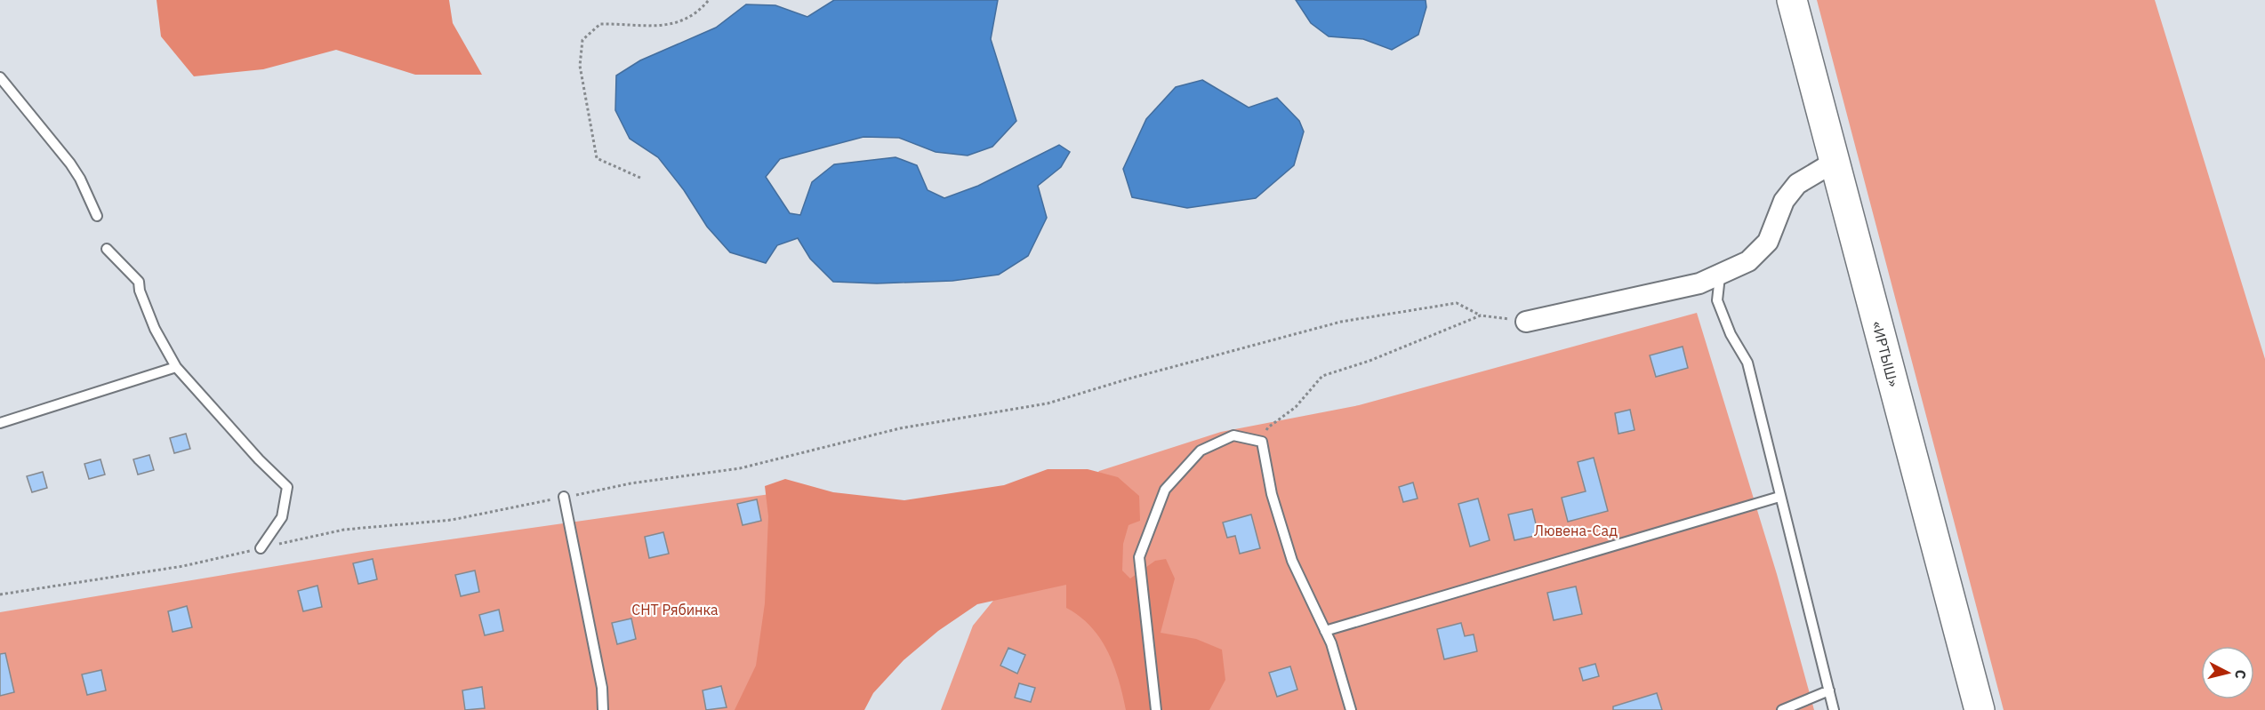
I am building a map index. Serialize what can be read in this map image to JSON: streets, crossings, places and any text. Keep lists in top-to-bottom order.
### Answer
{
  "streets": {
    "highway": ["«ИРТЫШ»"]
  },
  "parks": ["Лювена-Сад", "СНТ Рябинка"],
  "north": "right"
}
